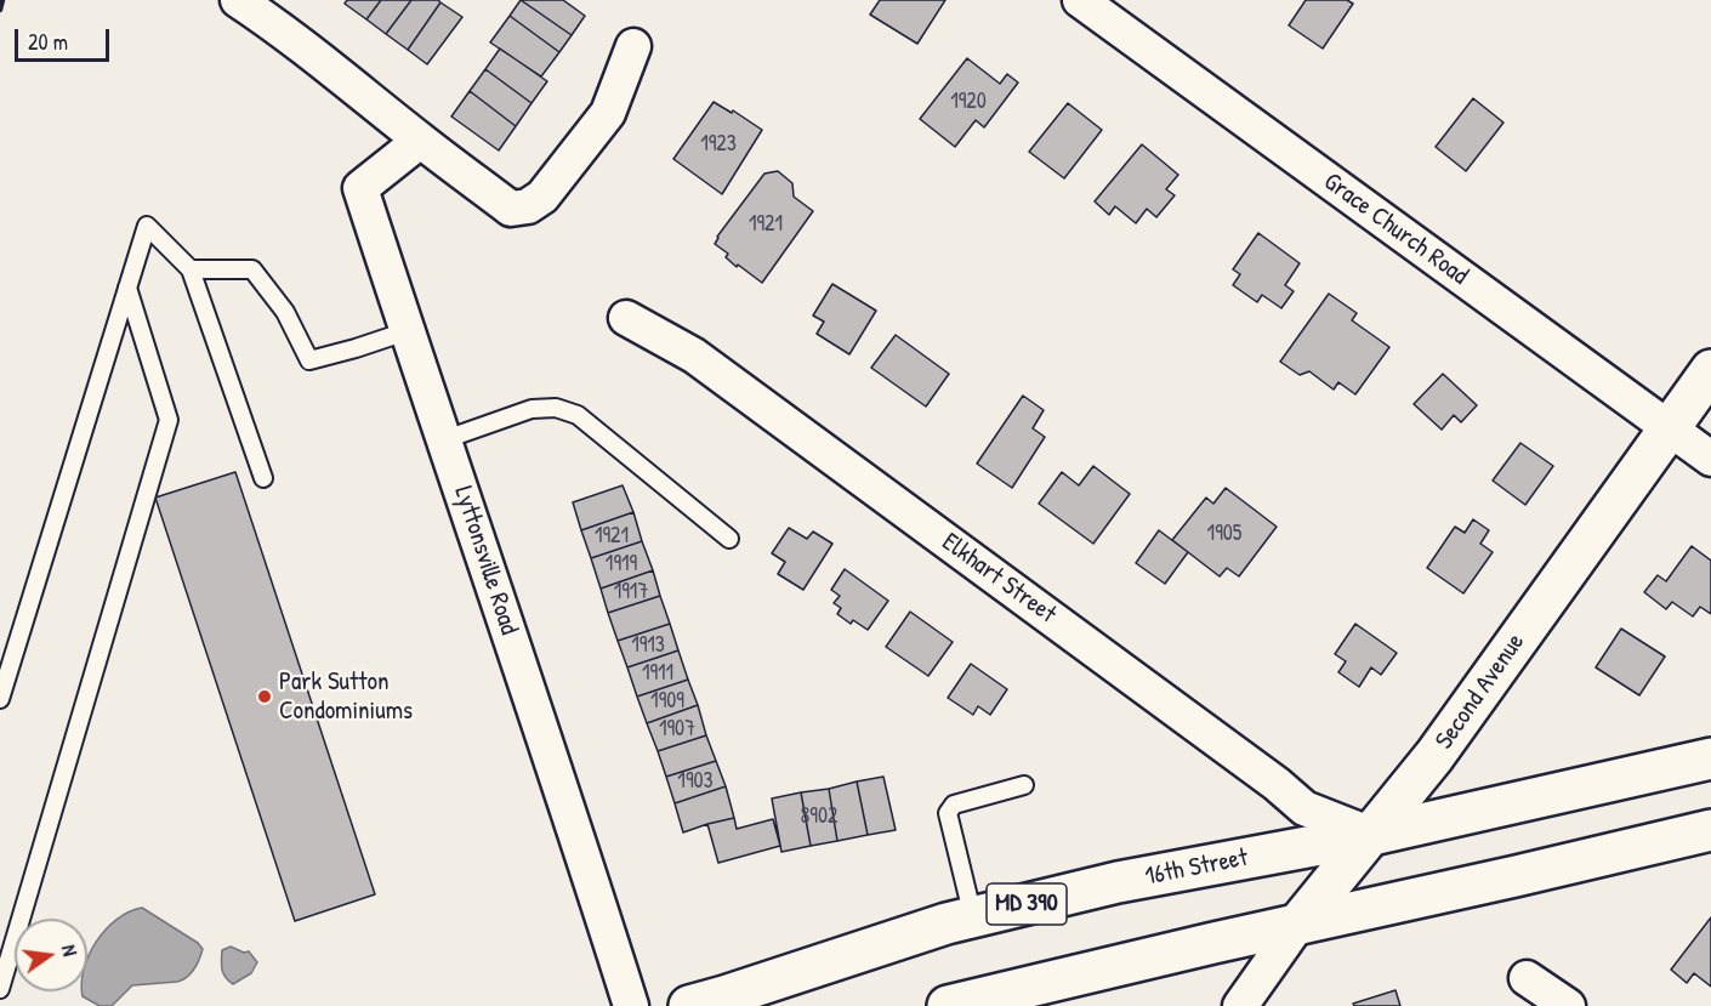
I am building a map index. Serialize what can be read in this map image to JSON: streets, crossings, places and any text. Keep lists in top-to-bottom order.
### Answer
{
  "streets": {
    "main road": ["Second Avenue", "16th Street", "MD 390"],
    "street": ["Grace Church Road", "Lyttonsville Road", "Elkhart Street"]
  },
  "crossings": [
    ["Grace Church Road", "Second Avenue"],
    ["Elkhart Street", "Second Avenue"],
    ["Elkhart Street", "16th Street"],
    ["Second Avenue", "16th Street"]
  ],
  "places": ["Park Sutton Condominiums"],
  "house_numbers": [
    "1920",
    "1923",
    "1921",
    "1905",
    "1921",
    "1919",
    "1917",
    "1913",
    "1911",
    "1909",
    "1907",
    "1903",
    "8902"
  ],
  "scale_bar": "20 m",
  "north": "right"
}
